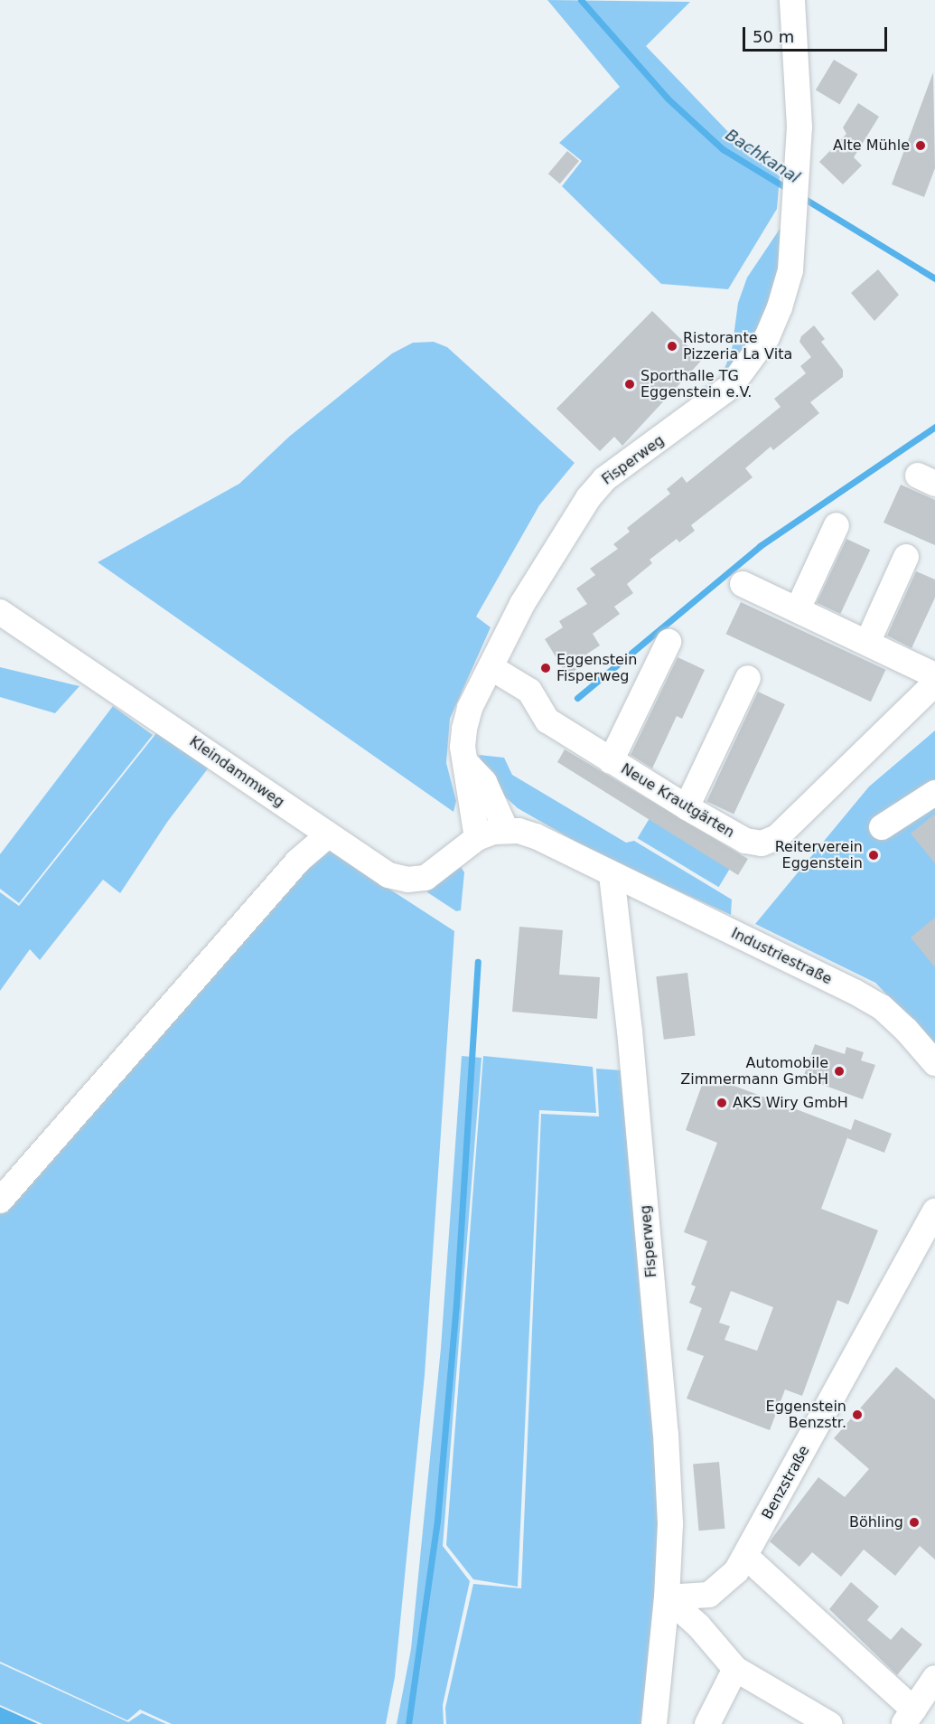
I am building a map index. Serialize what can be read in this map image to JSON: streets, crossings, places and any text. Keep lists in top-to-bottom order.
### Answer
{
  "streets": {
    "street": [
      "Fisperweg",
      "Kleindammweg",
      "Neue Krautgärten",
      "Industriestraße",
      "Benzstraße"
    ]
  },
  "crossings": [
    ["Fisperweg", "Kleindammweg"],
    ["Fisperweg", "Neue Krautgärten"],
    ["Fisperweg", "Industriestraße"],
    ["Fisperweg", "Benzstraße"]
  ],
  "water": ["Bachkanal"],
  "places": [
    "Alte Mühle",
    "Ristorante Pizzeria La Vita",
    "Sporthalle TG Eggenstein e.V.",
    "Eggenstein Fisperweg",
    "Reiterverein Eggenstein",
    "Automobile Zimmermann GmbH",
    "AKS Wiry GmbH",
    "Eggenstein Benzstr.",
    "Böhling"
  ],
  "scale_bar": "50 m"
}
